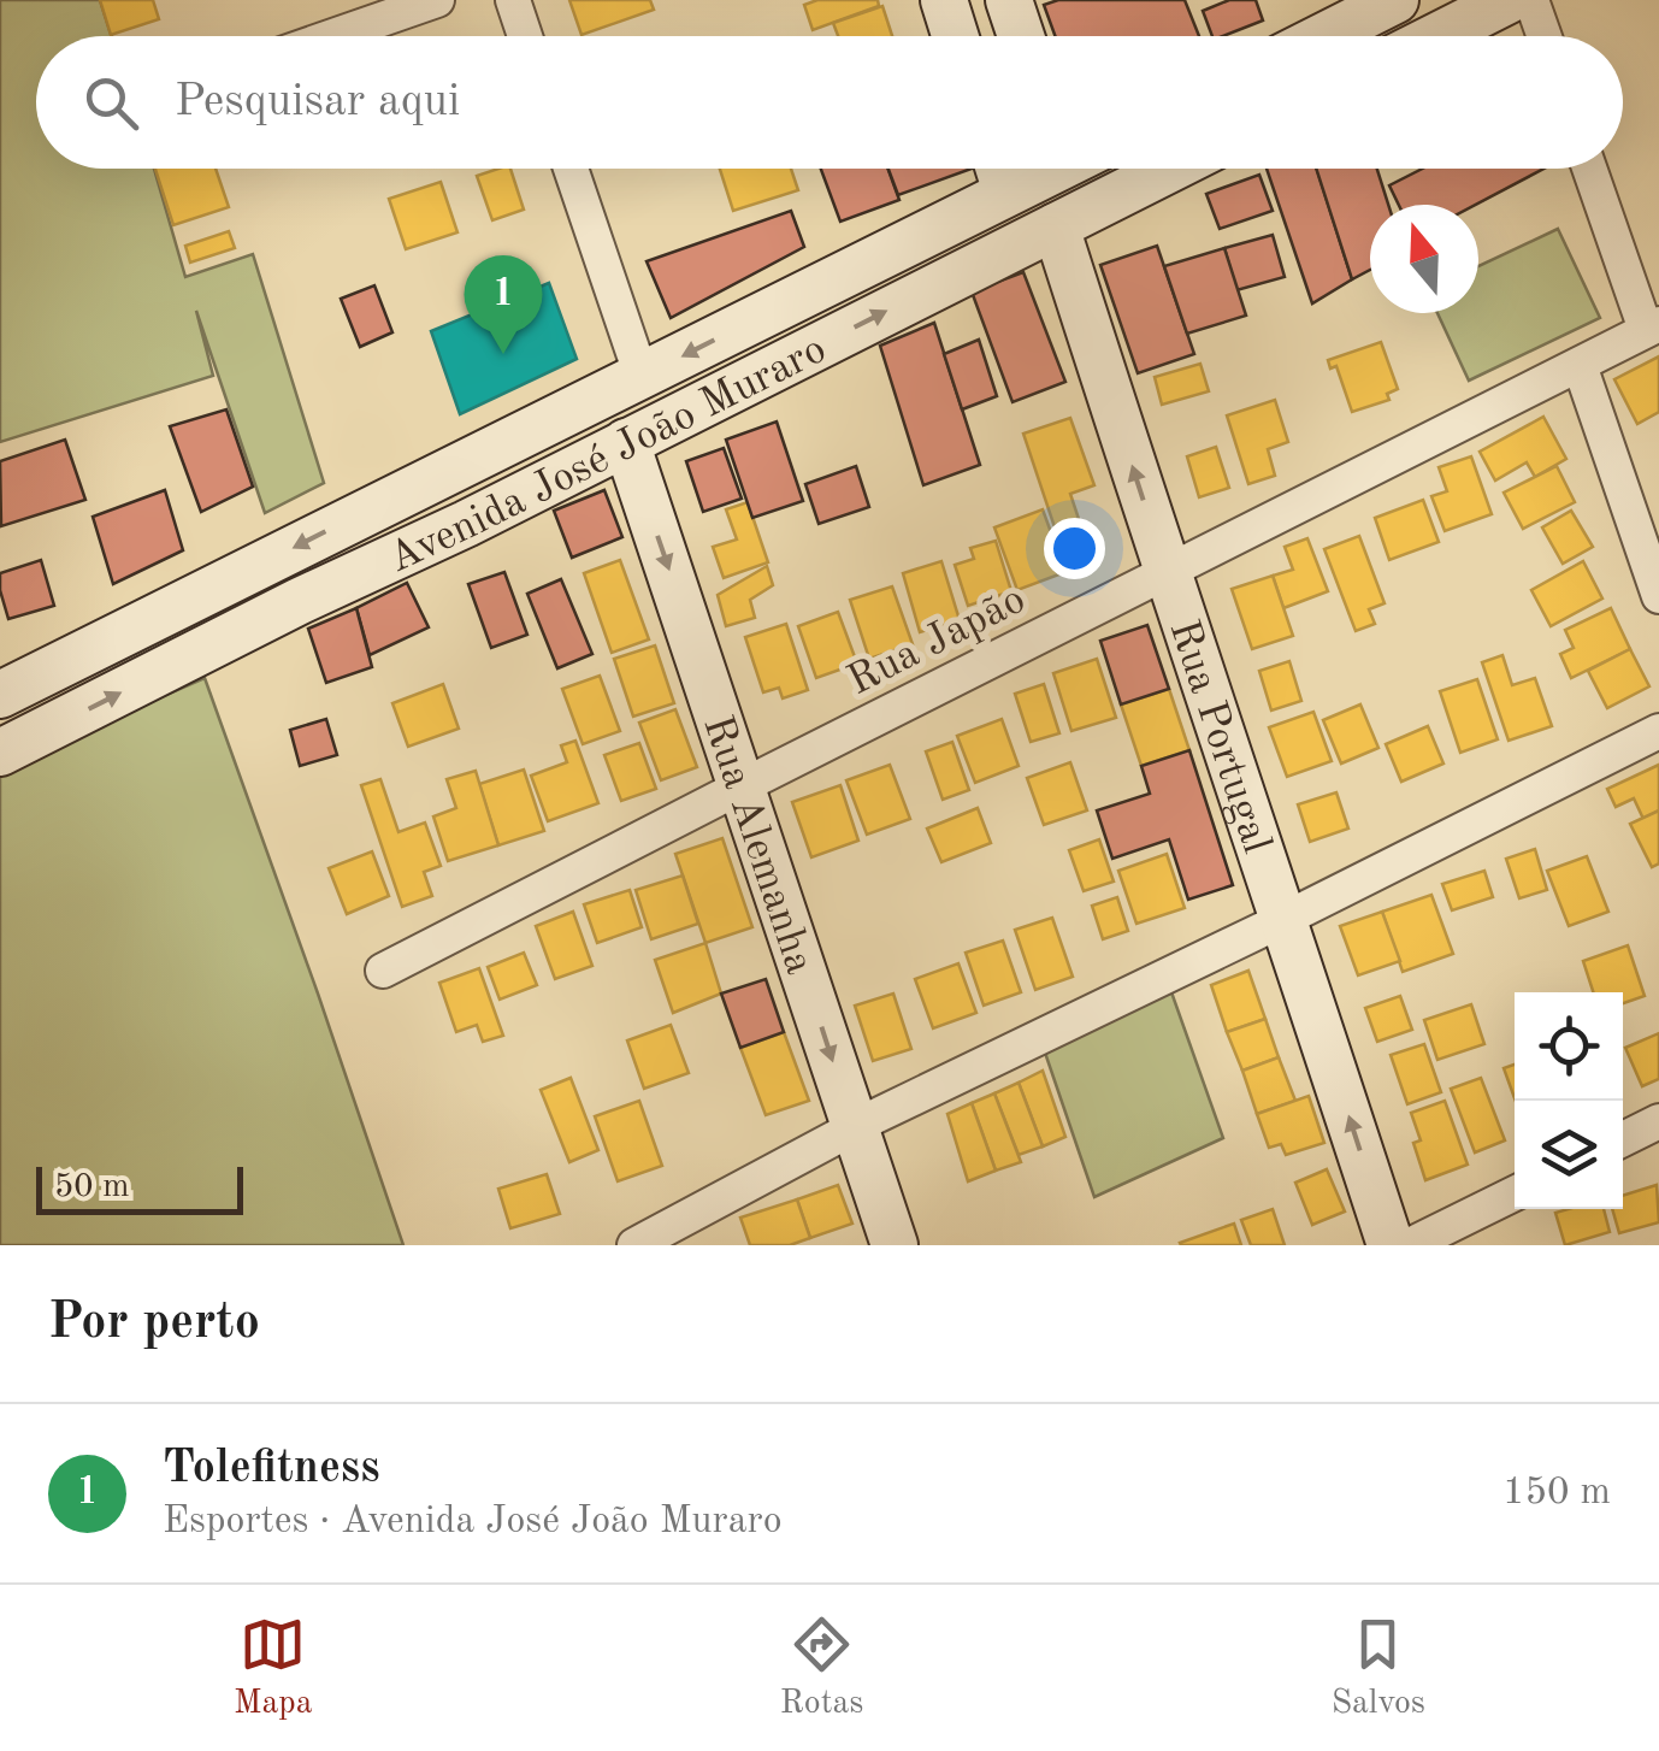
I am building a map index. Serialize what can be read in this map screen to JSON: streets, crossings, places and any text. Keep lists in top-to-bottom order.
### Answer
{
  "streets": {
    "main road": ["Avenida José João Muraro", "Rua Portugal", "Rua Alemanha"],
    "street": ["Rua Japão"]
  },
  "crossings": [
    ["Avenida José João Muraro", "Rua Portugal"],
    ["Avenida José João Muraro", "Rua Alemanha"],
    ["Rua Japão", "Rua Portugal"],
    ["Rua Japão", "Rua Alemanha"]
  ],
  "one_way": ["Rua Portugal", "Rua Alemanha"],
  "scale_bar": "50 m",
  "north": "top",
  "page": {
    "search": "Pesquisar aqui",
    "pins": "1",
    "scale": "50 m",
    "heading": "Por perto",
    "list": [
      {
        "mark": "1",
        "name": "Tolefitness",
        "note": "Esportes · Avenida José João Muraro",
        "value": "150 m"
      }
    ],
    "nav": ["Mapa", "Rotas", "Salvos"]
  }
}
